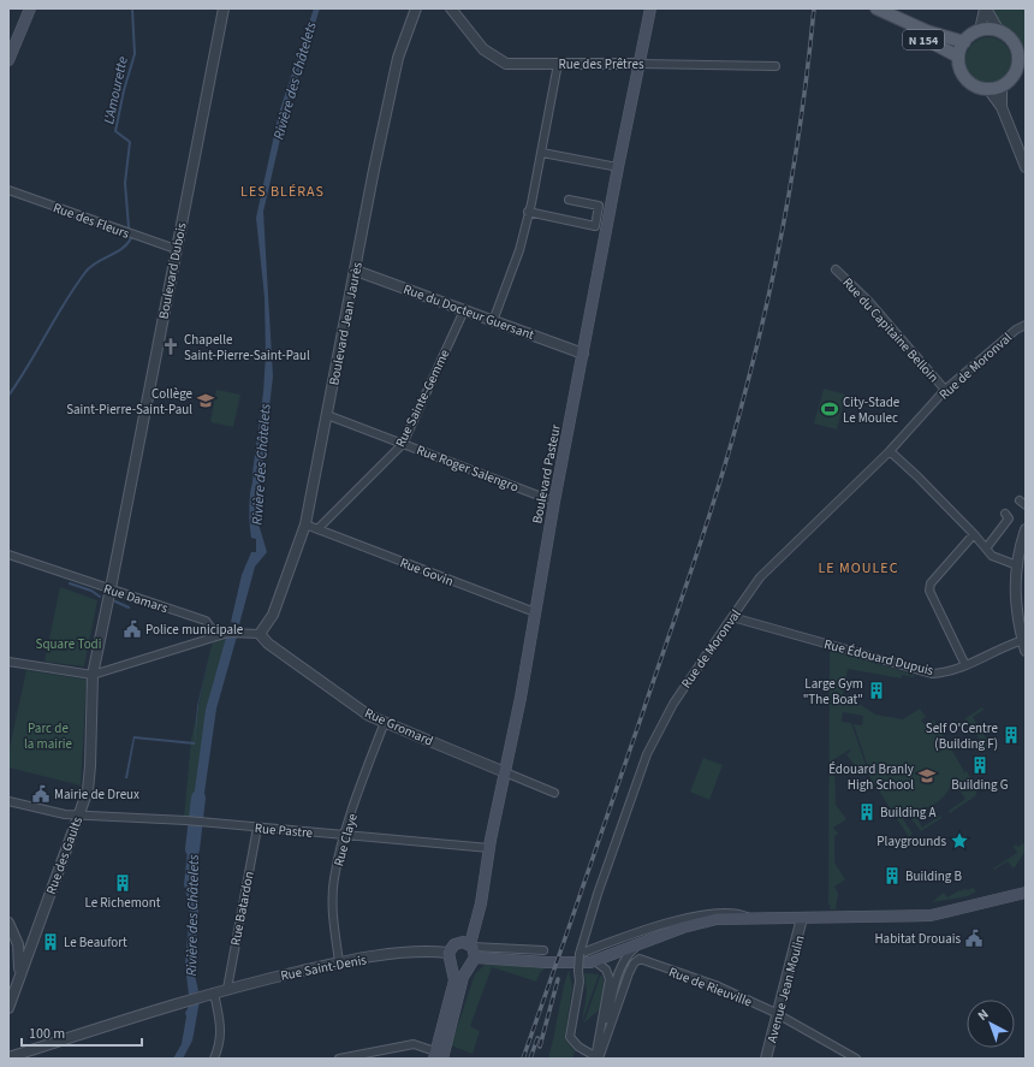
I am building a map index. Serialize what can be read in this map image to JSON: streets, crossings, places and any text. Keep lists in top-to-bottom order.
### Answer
{
  "streets": {
    "main road": ["N 154", "Boulevard Pasteur"],
    "street": [
      "Rue des Prêtres",
      "Rue des Fleurs",
      "Boulevard Dubois",
      "Rue du Docteur Guersant",
      "Boulevard Jean Jaurès",
      "Rue du Capitaine Belloin",
      "Rue de Moronval",
      "Rue Sainte-Gemme",
      "Rue Roger Salengro",
      "Rue Govin",
      "Rue Damars",
      "Rue Édouard Dupuis",
      "Rue Gromard",
      "Rue Pastre",
      "Rue Claye",
      "Rue des Gaults",
      "Rue Batardon",
      "Rue Saint-Denis",
      "Rue de Rieuville",
      "Avenue Jean Moulin"
    ]
  },
  "crossings": [
    ["Rue des Prêtres", "Boulevard Pasteur"],
    ["Rue des Fleurs", "Boulevard Dubois"],
    ["Boulevard Dubois", "Rue Damars"],
    ["Boulevard Dubois", "Rue des Gaults"],
    ["Rue du Docteur Guersant", "Boulevard Jean Jaurès"],
    ["Rue du Docteur Guersant", "Rue Sainte-Gemme"],
    ["Rue du Docteur Guersant", "Boulevard Pasteur"],
    ["Boulevard Jean Jaurès", "Rue Roger Salengro"],
    ["Boulevard Jean Jaurès", "Rue Gromard"],
    ["Rue du Capitaine Belloin", "Rue de Moronval"],
    ["Rue de Moronval", "Rue Édouard Dupuis"],
    ["Rue de Moronval", "Rue de Rieuville"],
    ["Rue Sainte-Gemme", "Rue Roger Salengro"],
    ["Rue Sainte-Gemme", "Rue Govin"],
    ["Rue Roger Salengro", "Boulevard Pasteur"],
    ["Boulevard Pasteur", "Rue Govin"],
    ["Boulevard Pasteur", "Rue Gromard"],
    ["Boulevard Pasteur", "Rue Pastre"],
    ["Rue Gromard", "Rue Claye"],
    ["Rue Pastre", "Rue Claye"],
    ["Rue Pastre", "Rue des Gaults"],
    ["Rue Pastre", "Rue Batardon"],
    ["Rue Claye", "Rue Saint-Denis"],
    ["Rue Batardon", "Rue Saint-Denis"],
    ["Rue de Rieuville", "Avenue Jean Moulin"]
  ],
  "districts": ["LES BLÉRAS", "LE MOULEC"],
  "water": ["Rivière des Châtelets", "L'Amourette"],
  "parks": ["Square Todi", "Parc de la mairie"],
  "places": {
    "church": ["Chapelle Saint-Pierre-Saint-Paul"],
    "school or university": ["Collège Saint-Pierre-Saint-Paul", "Édouard Branly High School"],
    "sports": ["City-Stade Le Moulec"],
    "public building": ["Police municipale", "Mairie de Dreux", "Habitat Drouais"],
    "building": [
      "Large Gym \"The Boat\"",
      "Self O'Centre (Building F)",
      "Building G",
      "Building A",
      "Building B",
      "Le Richemont",
      "Le Beaufort"
    ],
    "place": ["Playgrounds"]
  },
  "scale_bar": "100 m",
  "north": "top left"
}
